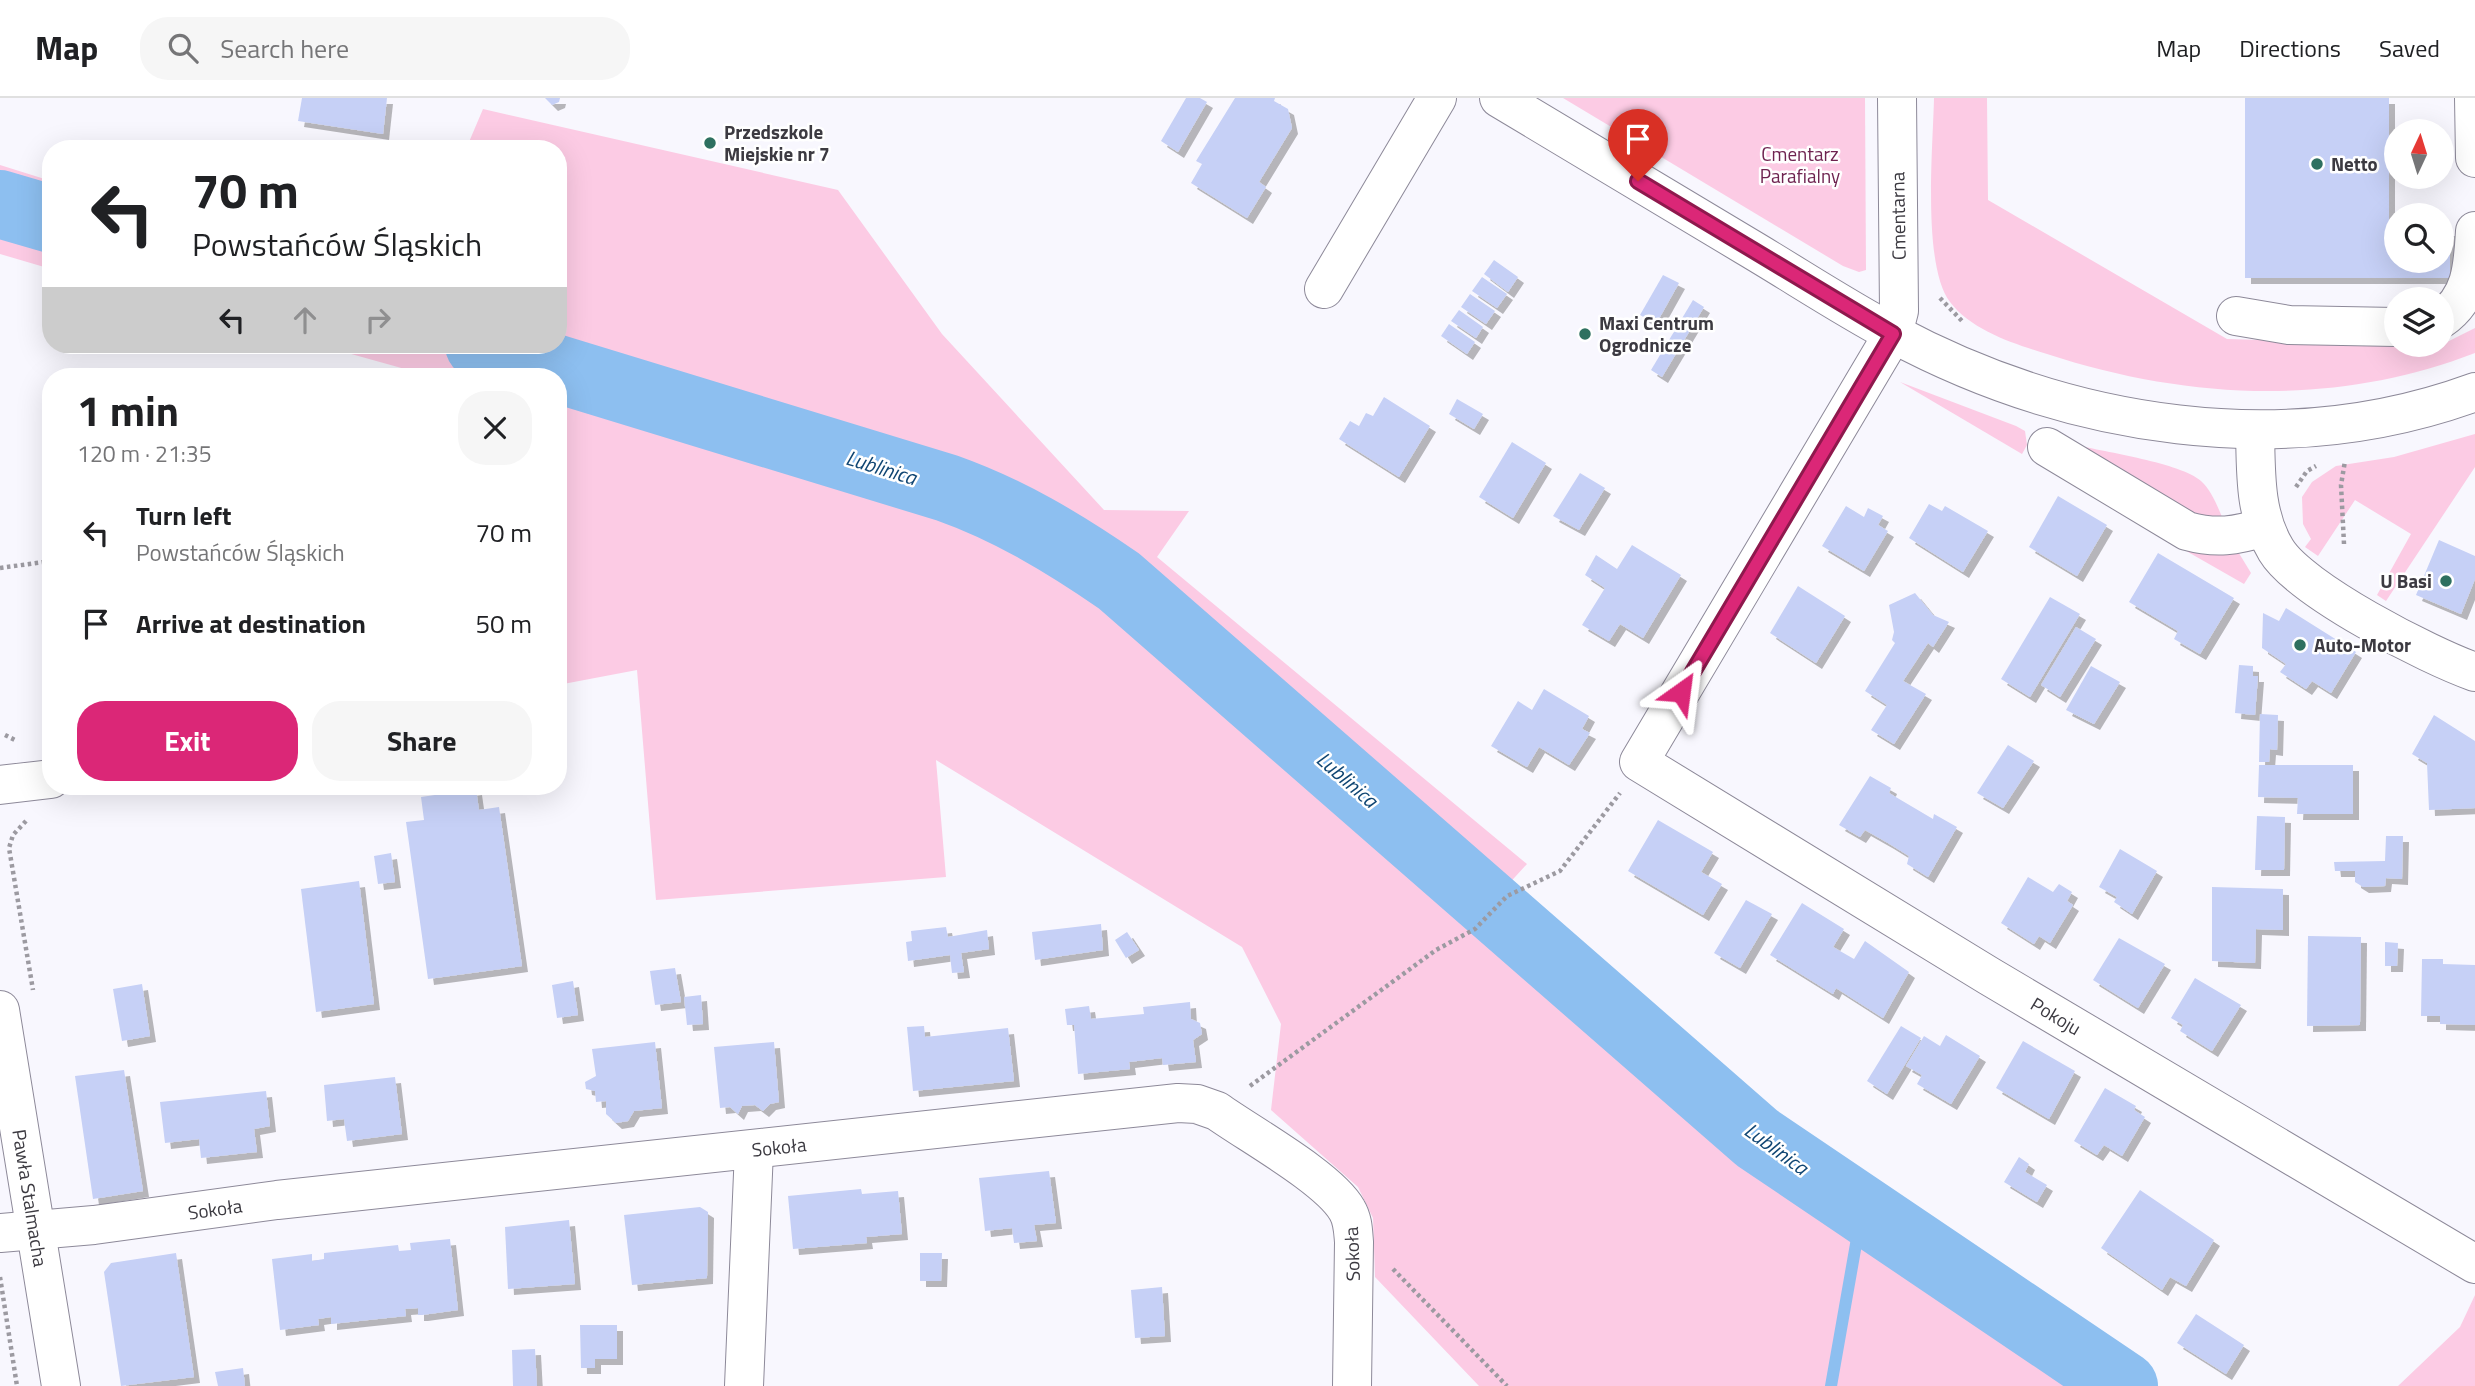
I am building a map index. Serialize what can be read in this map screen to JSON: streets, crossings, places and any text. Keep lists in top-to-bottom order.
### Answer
{
  "streets": {
    "street": [
      "Cmentarna",
      "Pokoju",
      "Sokoła",
      "Pawła Stalmacha"
    ]
  },
  "crossings": [
    ["Sokoła", "Pawła Stalmacha"]
  ],
  "water": ["Lublinica"],
  "parks": ["Cmentarz Parafialny"],
  "places": [
    "Przedszkole Miejskie nr 7",
    "Netto",
    "Maxi Centrum Ogrodnicze",
    "U Basi",
    "Auto-Motor"
  ],
  "north": "top",
  "page": {
    "header": "Map",
    "search": "Search here",
    "nav": ["Map", "Directions", "Saved"],
    "turn": ["70 m", "Powstańców Śląskich"],
    "heading": ["1 min", "120 m · 21:35"],
    "list": [
      {
        "name": "Turn left",
        "note": "Powstańców Śląskich",
        "value": "70 m"
      },
      {
        "name": "Arrive at destination",
        "value": "50 m"
      }
    ],
    "buttons": ["Exit", "Share"]
  }
}
